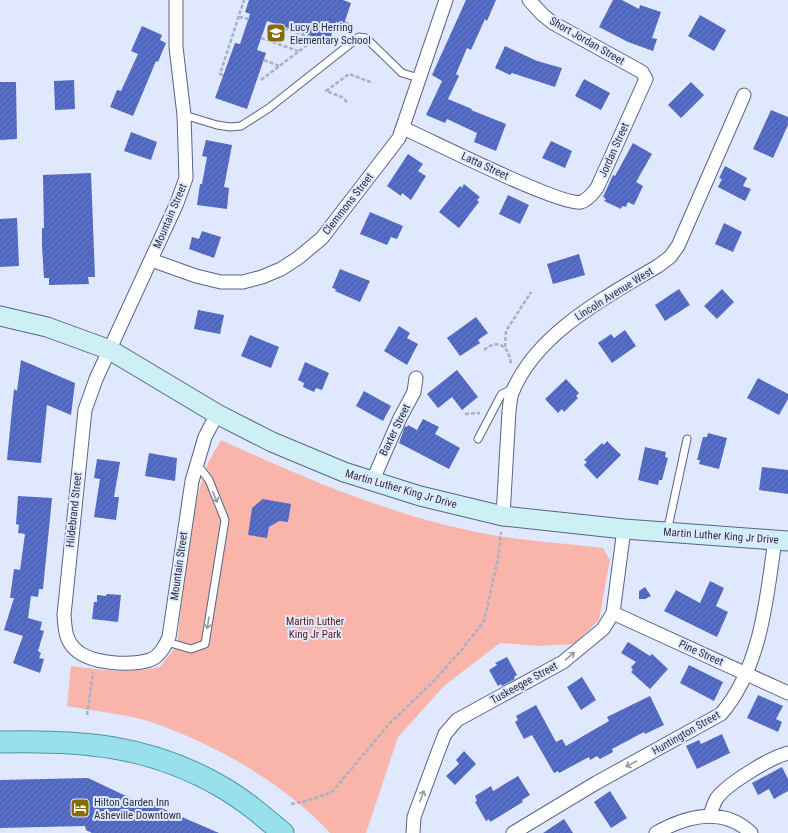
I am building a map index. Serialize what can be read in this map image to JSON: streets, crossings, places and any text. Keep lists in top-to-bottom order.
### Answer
{
  "streets": {
    "main road": ["Martin Luther King Jr Drive"],
    "street": [
      "Short Jordan Street",
      "Jordan Street",
      "Latta Street",
      "Clemmons Street",
      "Mountain Street",
      "Lincoln Avenue West",
      "Baxter Street",
      "Hildebrand Street",
      "Pine Street",
      "Tuskeegee Street",
      "Huntington Street"
    ]
  },
  "crossings": [
    ["Short Jordan Street", "Jordan Street"],
    ["Jordan Street", "Latta Street"],
    ["Latta Street", "Clemmons Street"],
    ["Clemmons Street", "Mountain Street"],
    ["Mountain Street", "Martin Luther King Jr Drive"],
    ["Mountain Street", "Hildebrand Street"],
    ["Lincoln Avenue West", "Martin Luther King Jr Drive"],
    ["Baxter Street", "Martin Luther King Jr Drive"],
    ["Martin Luther King Jr Drive", "Hildebrand Street"],
    ["Martin Luther King Jr Drive", "Tuskeegee Street"],
    ["Martin Luther King Jr Drive", "Huntington Street"],
    ["Pine Street", "Tuskeegee Street"],
    ["Pine Street", "Huntington Street"]
  ],
  "one_way": ["Tuskeegee Street"],
  "parks": ["Martin Luther King Jr Park"],
  "places": {
    "school or university": ["Lucy B Herring Elementary School"],
    "hotel": ["Hilton Garden Inn Asheville Downtown"]
  }
}
